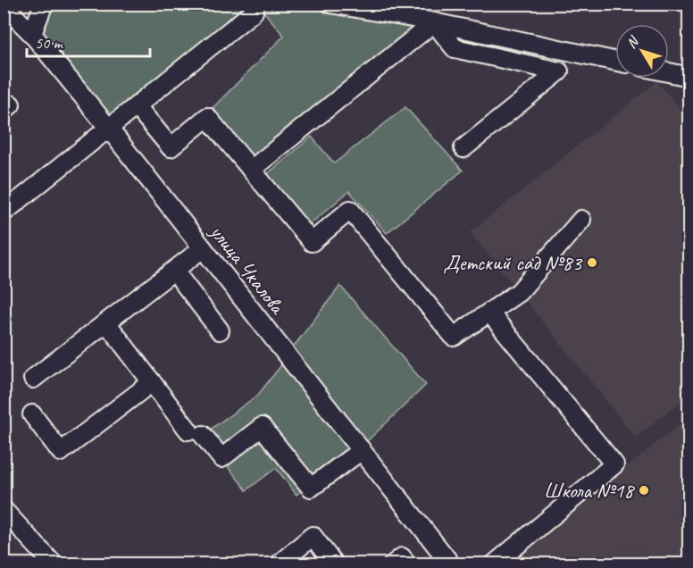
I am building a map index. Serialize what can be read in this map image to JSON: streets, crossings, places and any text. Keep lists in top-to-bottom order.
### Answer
{
  "streets": {
    "street": ["улица Чкалова"]
  },
  "places": ["Детский сад №83", "Школа №18"],
  "scale_bar": "50 m",
  "north": "top left"
}
